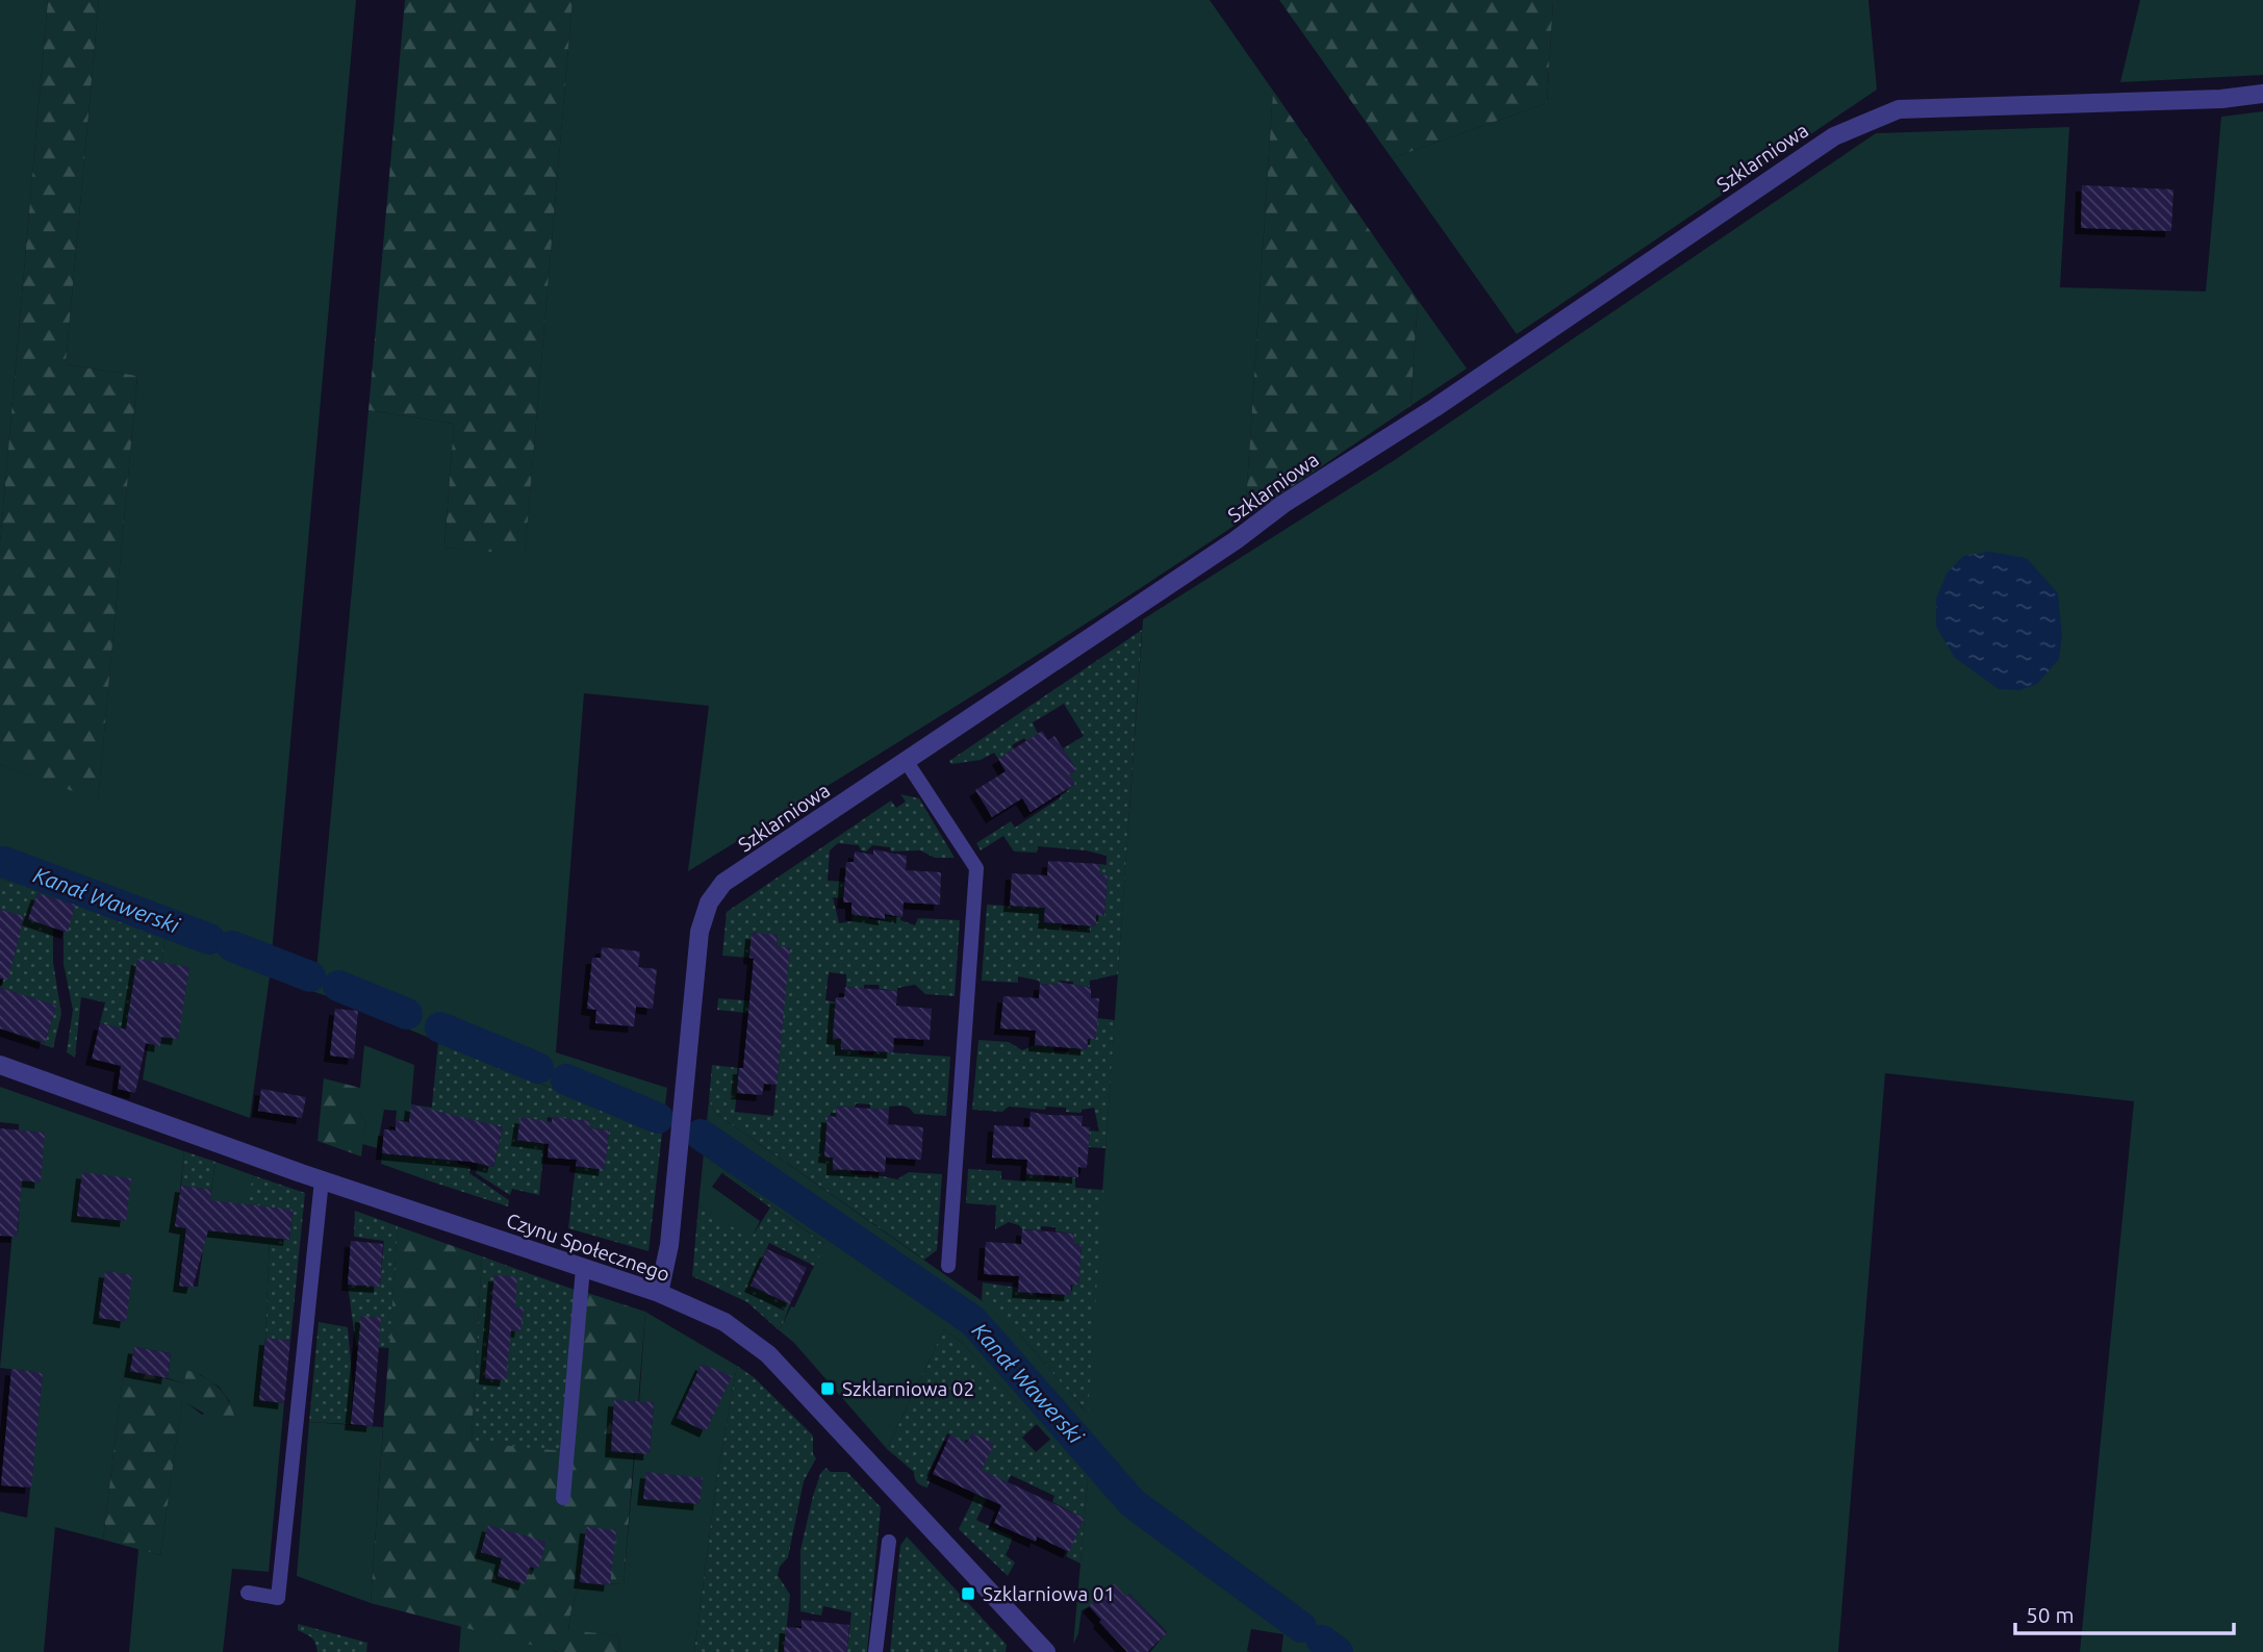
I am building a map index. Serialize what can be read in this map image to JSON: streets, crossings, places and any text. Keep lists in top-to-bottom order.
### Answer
{
  "streets": {
    "street": ["Szklarniowa", "Czynu Społecznego"]
  },
  "crossings": [
    ["Szklarniowa", "Czynu Społecznego"]
  ],
  "water": ["Kanał Wawerski"],
  "places": {
    "transit": ["Szklarniowa 02", "Szklarniowa 01"]
  },
  "scale_bar": "50 m"
}
